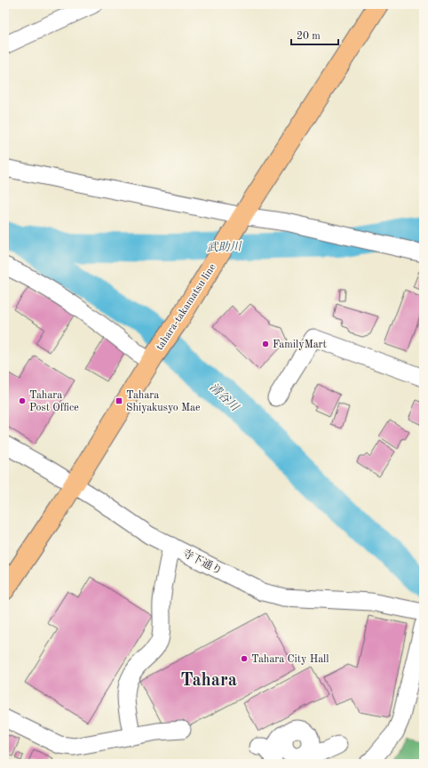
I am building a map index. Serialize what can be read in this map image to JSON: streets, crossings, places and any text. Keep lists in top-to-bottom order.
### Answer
{
  "streets": {
    "main road": ["tahara-takamatsu line"],
    "street": ["寺下通り"]
  },
  "crossings": [
    ["tahara-takamatsu line", "寺下通り"]
  ],
  "districts": ["Tahara"],
  "water": ["武助川", "清谷川"],
  "places": {
    "other": ["FamilyMart", "Tahara Post Office", "Tahara City Hall"],
    "transit": ["Tahara Shiyakusyo Mae"]
  },
  "scale_bar": "20 m"
}
